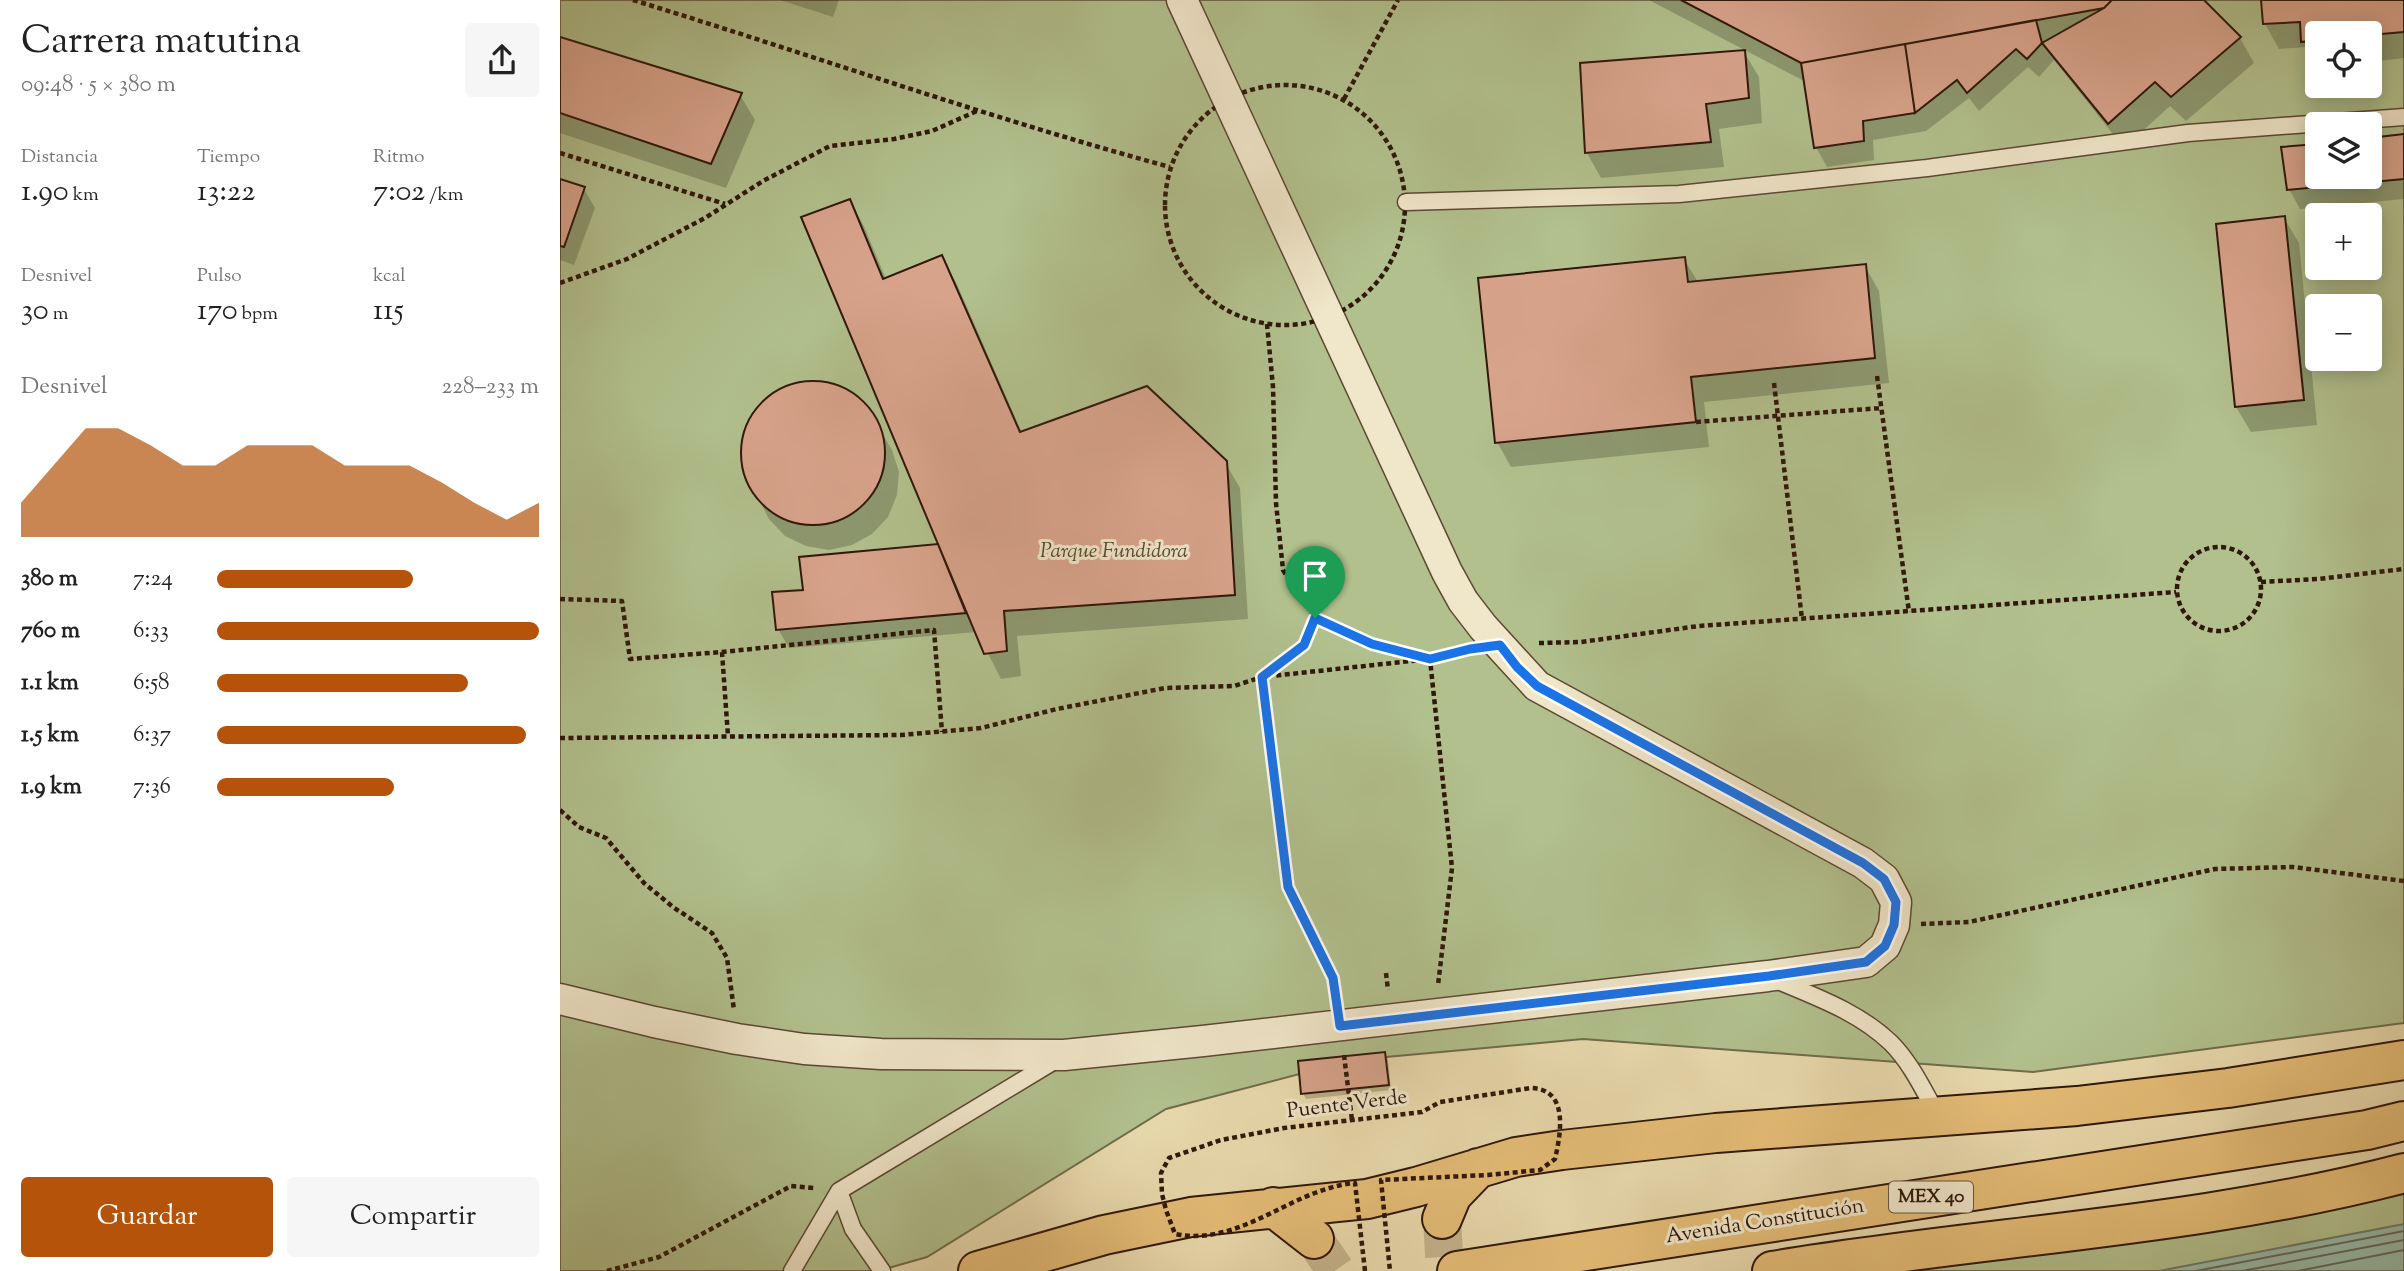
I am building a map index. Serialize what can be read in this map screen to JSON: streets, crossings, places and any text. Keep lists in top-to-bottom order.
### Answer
{
  "streets": {
    "highway": ["MEX 40", "Avenida Constitución"],
    "path": ["Puente Verde"]
  },
  "parks": ["Parque Fundidora"],
  "page": {
    "heading": ["Carrera matutina", "09:48 · 5 × 380 m"],
    "map_buttons": ["+", "−"],
    "stats": [
      ["Distancia", "1.90 km"],
      ["Tiempo", "13:22"],
      ["Ritmo", "7:02 /km"],
      ["Desnivel", "30 m"],
      ["Pulso", "170 bpm"],
      ["kcal", "115"]
    ],
    "chart": ["Desnivel", "228–233 m"],
    "list": [
      {
        "name": "380 m",
        "note": "7:24"
      },
      {
        "name": "760 m",
        "note": "6:33"
      },
      {
        "name": "1.1 km",
        "note": "6:58"
      },
      {
        "name": "1.5 km",
        "note": "6:37"
      },
      {
        "name": "1.9 km",
        "note": "7:36"
      }
    ],
    "buttons": ["Guardar", "Compartir"]
  }
}
